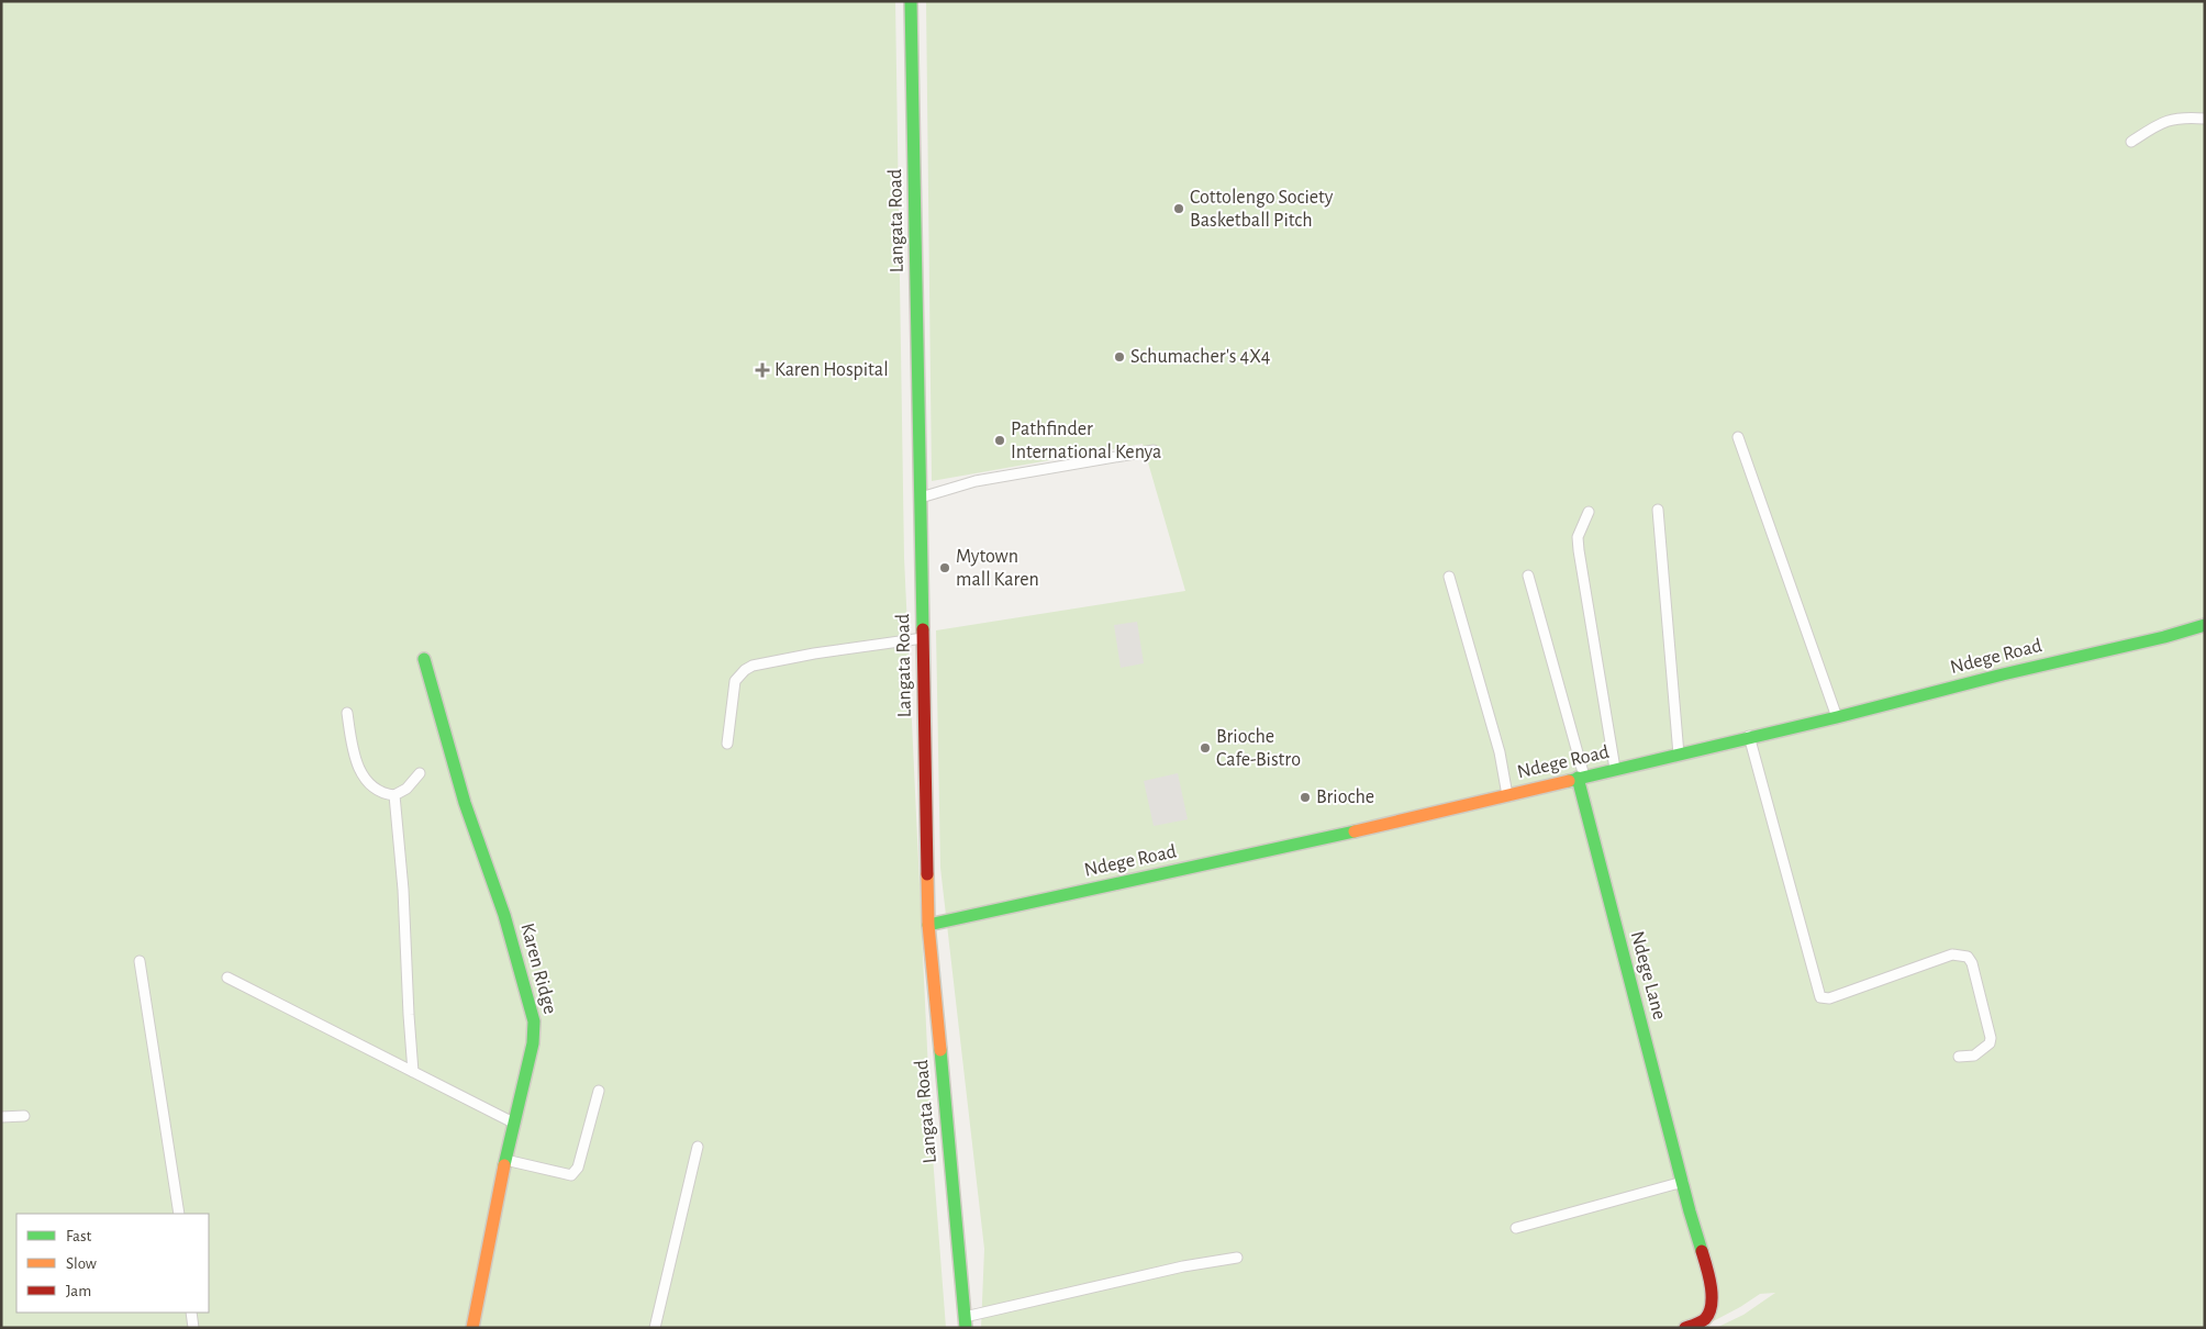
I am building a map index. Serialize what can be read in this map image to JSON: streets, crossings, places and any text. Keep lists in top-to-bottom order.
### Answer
{
  "streets": {
    "street": [
      "Langata Road",
      "Ndege Road",
      "Karen Ridge",
      "Ndege Lane"
    ]
  },
  "crossings": [
    ["Langata Road", "Ndege Road"],
    ["Ndege Road", "Ndege Lane"]
  ],
  "places": {
    "other": [
      "Cottolengo Society Basketball Pitch",
      "Schumacher's 4X4",
      "Pathfinder International Kenya",
      "Mytown mall Karen",
      "Brioche Cafe-Bistro",
      "Brioche"
    ],
    "health": ["Karen Hospital"]
  },
  "legend": ["Fast", "Slow", "Jam"]
}
